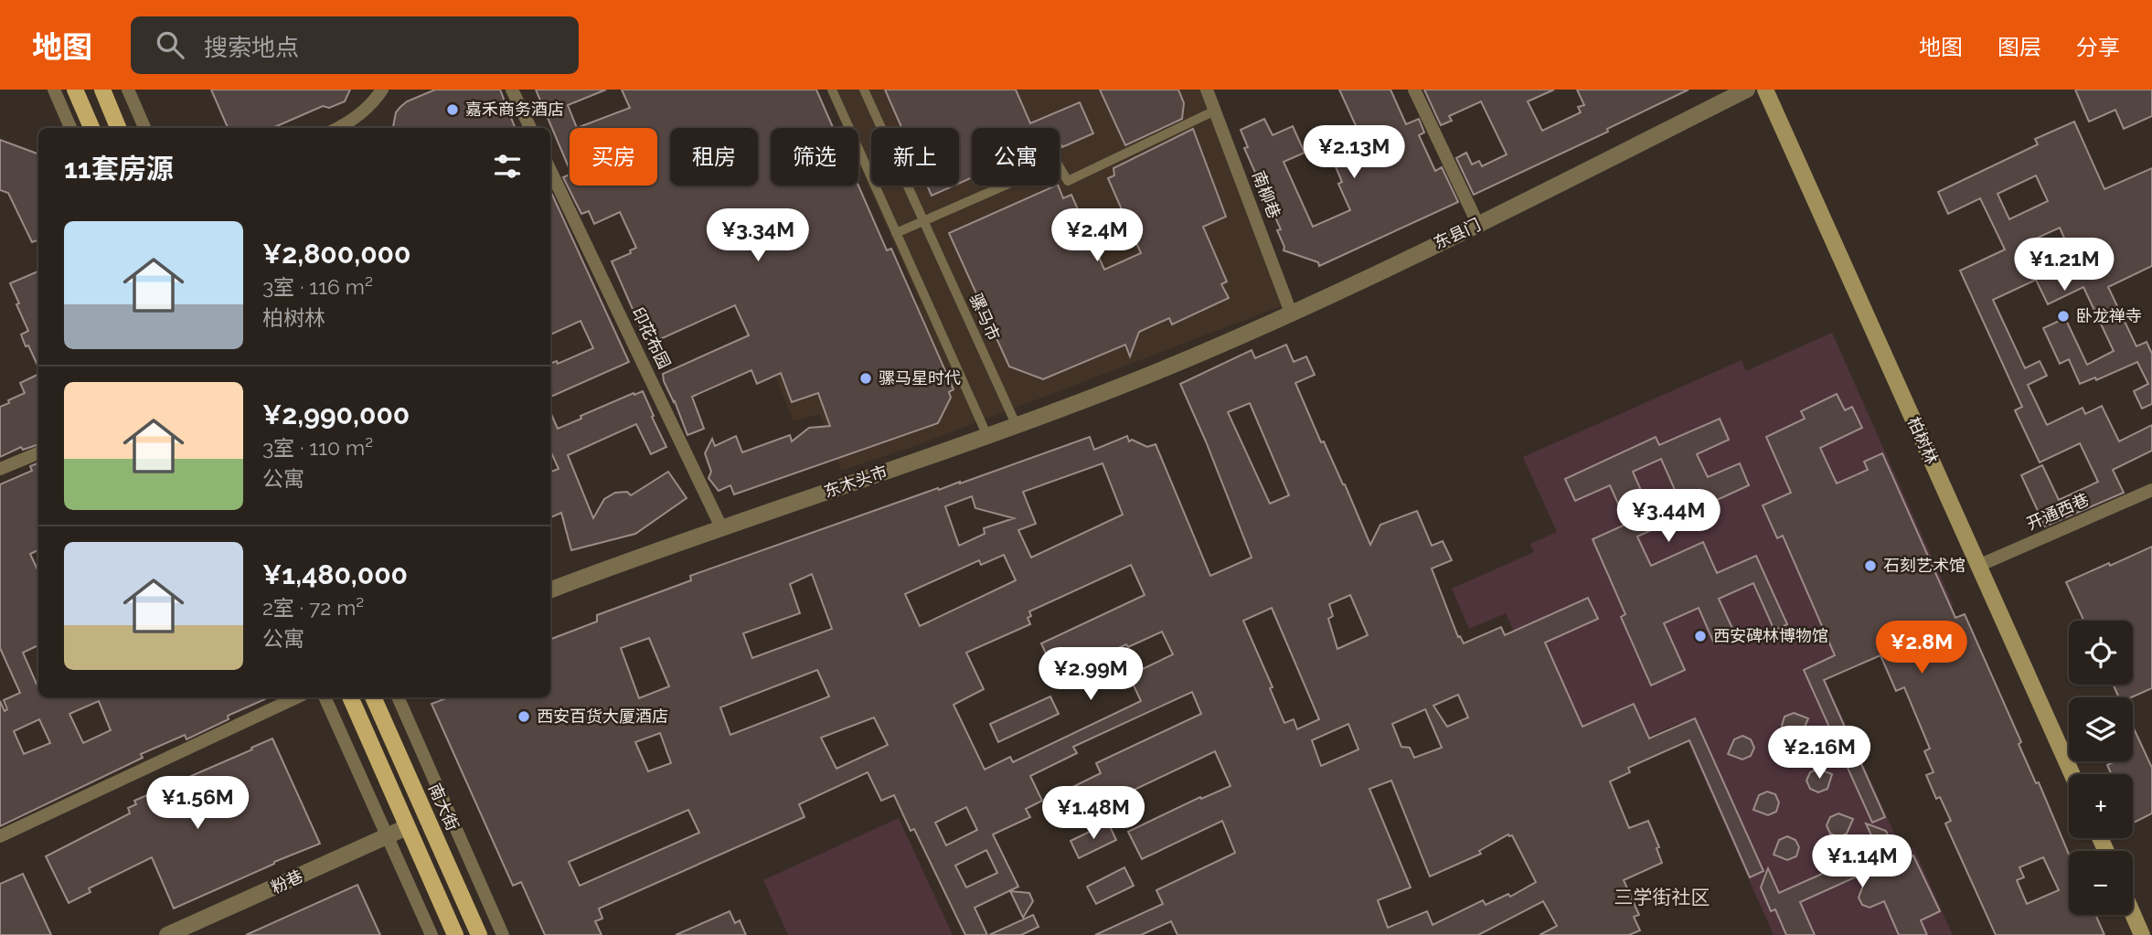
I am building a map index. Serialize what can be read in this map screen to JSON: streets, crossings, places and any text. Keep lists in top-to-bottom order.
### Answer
{
  "streets": {
    "main road": ["柏树林", "南大街"],
    "street": [
      "南柳巷",
      "东县门",
      "骡马市",
      "印花布园",
      "东木头市",
      "开通西巷",
      "粉巷"
    ]
  },
  "crossings": [
    ["南柳巷", "东县门"],
    ["东县门", "东木头市"],
    ["骡马市", "东木头市"],
    ["印花布园", "东木头市"],
    ["柏树林", "开通西巷"]
  ],
  "districts": ["三学街社区"],
  "places": [
    "嘉禾商务酒店",
    "卧龙禅寺",
    "骡马星时代",
    "石刻艺术馆",
    "西安碑林博物馆",
    "西安百货大厦酒店"
  ],
  "page": {
    "header": "地图",
    "search": "搜索地点",
    "nav": ["地图", "图层", "分享"],
    "price": [
      "¥2.13M",
      "¥3.34M",
      "¥2.4M",
      "¥1.21M",
      "¥3.44M",
      "¥2.8M",
      "¥2.99M",
      "¥2.16M",
      "¥1.56M",
      "¥1.48M",
      "¥1.14M"
    ],
    "chip": [
      "买房",
      "租房",
      "筛选",
      "新上",
      "公寓"
    ],
    "heading": "11套房源",
    "list": [
      {
        "name": "¥2,800,000",
        "note": "3室 · 116 m² · 柏树林"
      },
      {
        "name": "¥2,990,000",
        "note": "3室 · 110 m² · 公寓"
      },
      {
        "name": "¥1,480,000",
        "note": "2室 · 72 m² · 公寓"
      }
    ],
    "map_buttons": ["+", "−"]
  }
}
